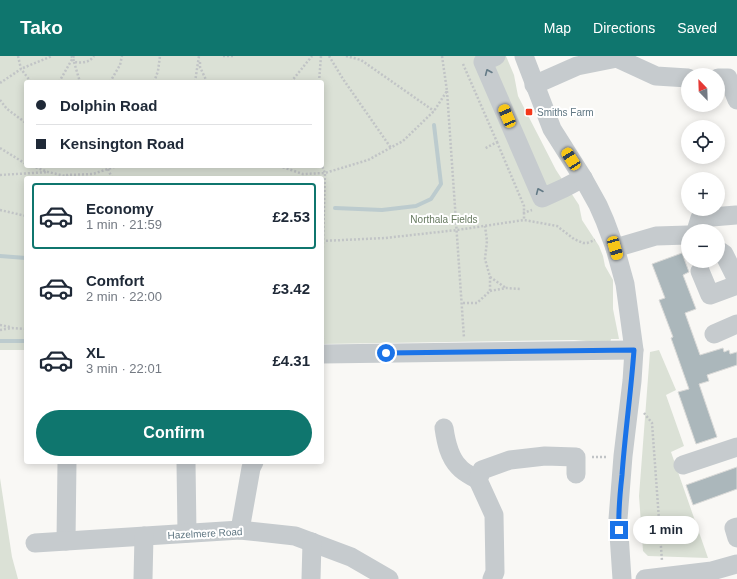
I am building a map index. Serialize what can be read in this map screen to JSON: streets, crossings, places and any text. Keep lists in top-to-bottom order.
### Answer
{
  "streets": {
    "street": ["Hazelmere Road"]
  },
  "parks": ["Northala Fields"],
  "places": {
    "transit": ["Smiths Farm"]
  },
  "north": "top left",
  "page": {
    "header": "Tako",
    "nav": ["Map", "Directions", "Saved"],
    "map_buttons": ["+", "−"],
    "banner": ["Dolphin Road", "Kensington Road"],
    "list": [
      {
        "name": "Economy",
        "note": "1 min · 21:59",
        "value": "£2.53"
      },
      {
        "name": "Comfort",
        "note": "2 min · 22:00",
        "value": "£3.42"
      },
      {
        "name": "XL",
        "note": "3 min · 22:01",
        "value": "£4.31"
      }
    ],
    "buttons": "Confirm",
    "bubble": "1 min"
  }
}
